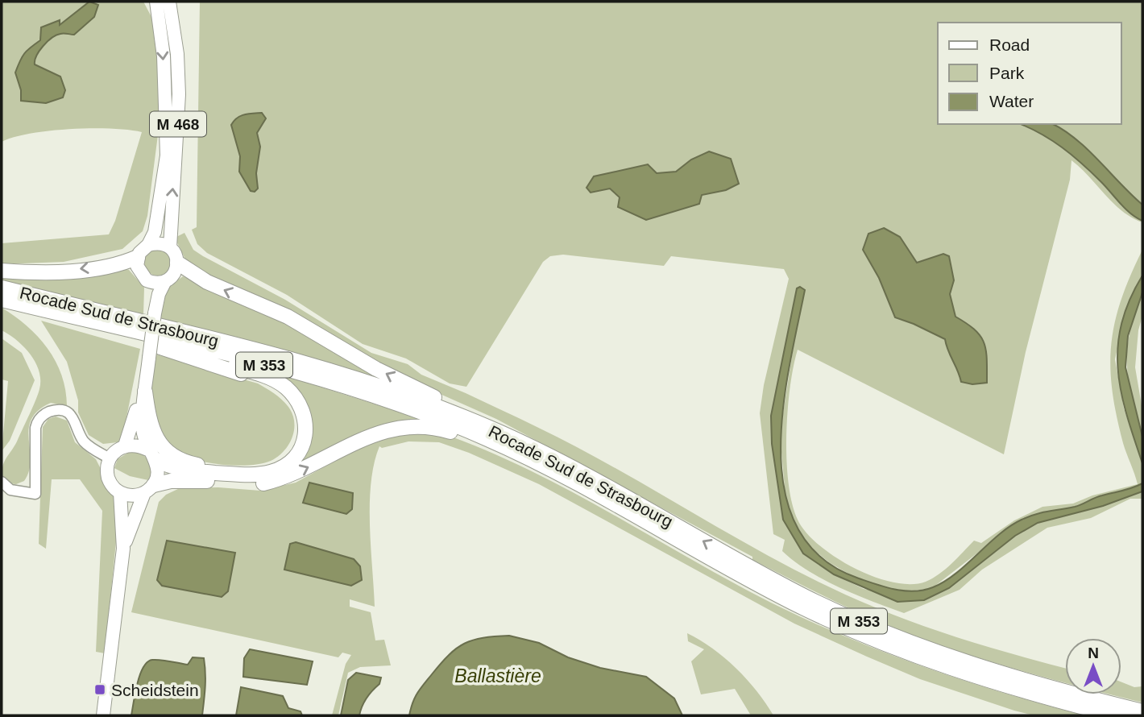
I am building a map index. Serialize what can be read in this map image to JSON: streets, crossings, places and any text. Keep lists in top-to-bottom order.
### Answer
{
  "streets": {
    "highway": ["Rocade Sud de Strasbourg", "M 353"],
    "main road": ["M 468"]
  },
  "water": ["Ballastière"],
  "places": {
    "transit": ["Scheidstein"]
  },
  "legend": ["Road", "Park", "Water"],
  "north": "top"
}
